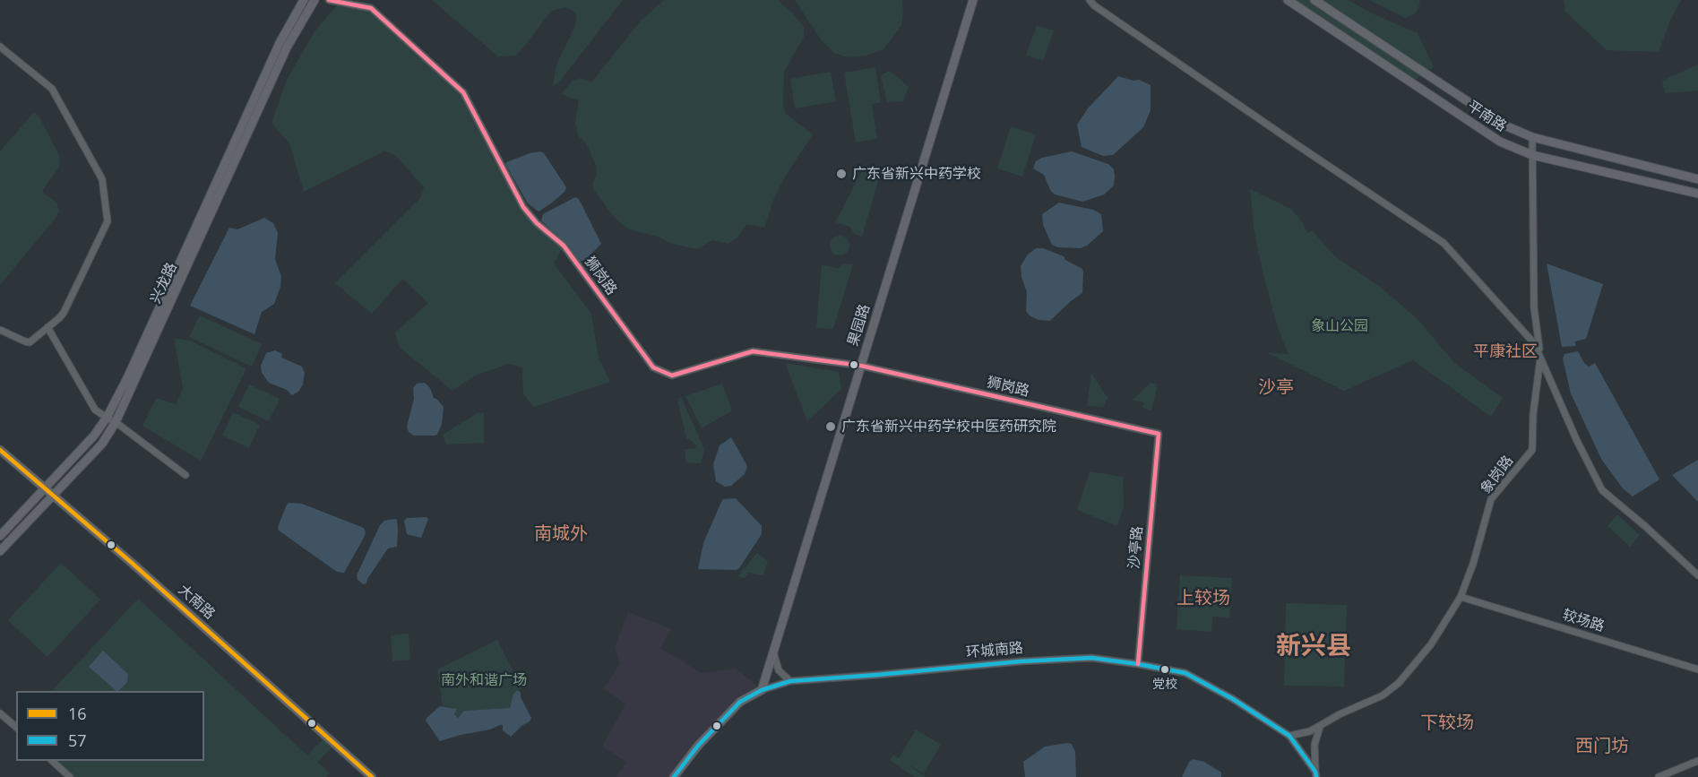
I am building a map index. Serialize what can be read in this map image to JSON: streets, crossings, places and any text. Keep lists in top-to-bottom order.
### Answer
{
  "streets": {
    "main road": [
      "平南路",
      "兴龙路",
      "果园路",
      "大南路",
      "环城南路"
    ],
    "street": [
      "狮岗路",
      "象岗路",
      "沙亭路",
      "较场路"
    ]
  },
  "crossings": [
    ["平南路", "象岗路"],
    ["狮岗路", "果园路"],
    ["狮岗路", "沙亭路"],
    ["兴龙路", "大南路"],
    ["果园路", "环城南路"],
    ["象岗路", "较场路"],
    ["象岗路", "环城南路"],
    ["沙亭路", "环城南路"]
  ],
  "districts": [
    "平康社区",
    "沙亭",
    "南城外",
    "上较场",
    "新兴县",
    "下较场",
    "西门坊"
  ],
  "parks": ["象山公园", "南外和谐广场"],
  "places": ["广东省新兴中药学校", "广东省新兴中药学校中医药研究院", "党校"],
  "lines": ["transit line 16", "transit line 57"],
  "legend": ["16", "57"]
}
